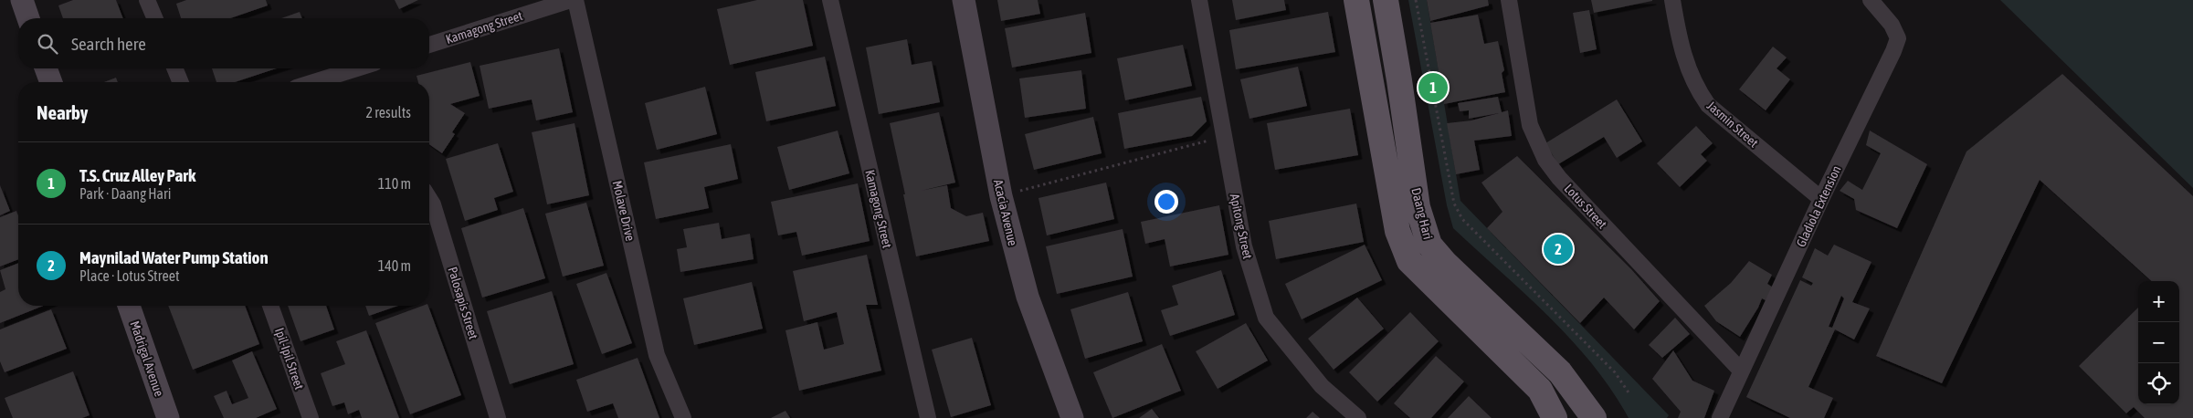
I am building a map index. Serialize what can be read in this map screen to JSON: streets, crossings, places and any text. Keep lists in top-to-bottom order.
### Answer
{
  "streets": {
    "main road": ["Daang Hari"],
    "street": [
      "Kamagong Street",
      "Jasmin Street",
      "Lotus Street",
      "Gladiola Extension",
      "Molave Drive",
      "Acacia Avenue",
      "Apitong Street",
      "Palosapis Street",
      "Madrigal Avenue",
      "Ipil-Ipil Street"
    ]
  },
  "crossings": [
    ["Jasmin Street", "Gladiola Extension"],
    ["Lotus Street", "Gladiola Extension"]
  ],
  "page": {
    "search": "Search here",
    "pins": ["1", "2"],
    "heading": ["Nearby", "2 results"],
    "list": [
      {
        "mark": "1",
        "name": "T.S. Cruz Alley Park",
        "note": "Park · Daang Hari",
        "value": "110 m"
      },
      {
        "mark": "2",
        "name": "Maynilad Water Pump Station",
        "note": "Place · Lotus Street",
        "value": "140 m"
      }
    ],
    "map_buttons": ["+", "−"]
  }
}
